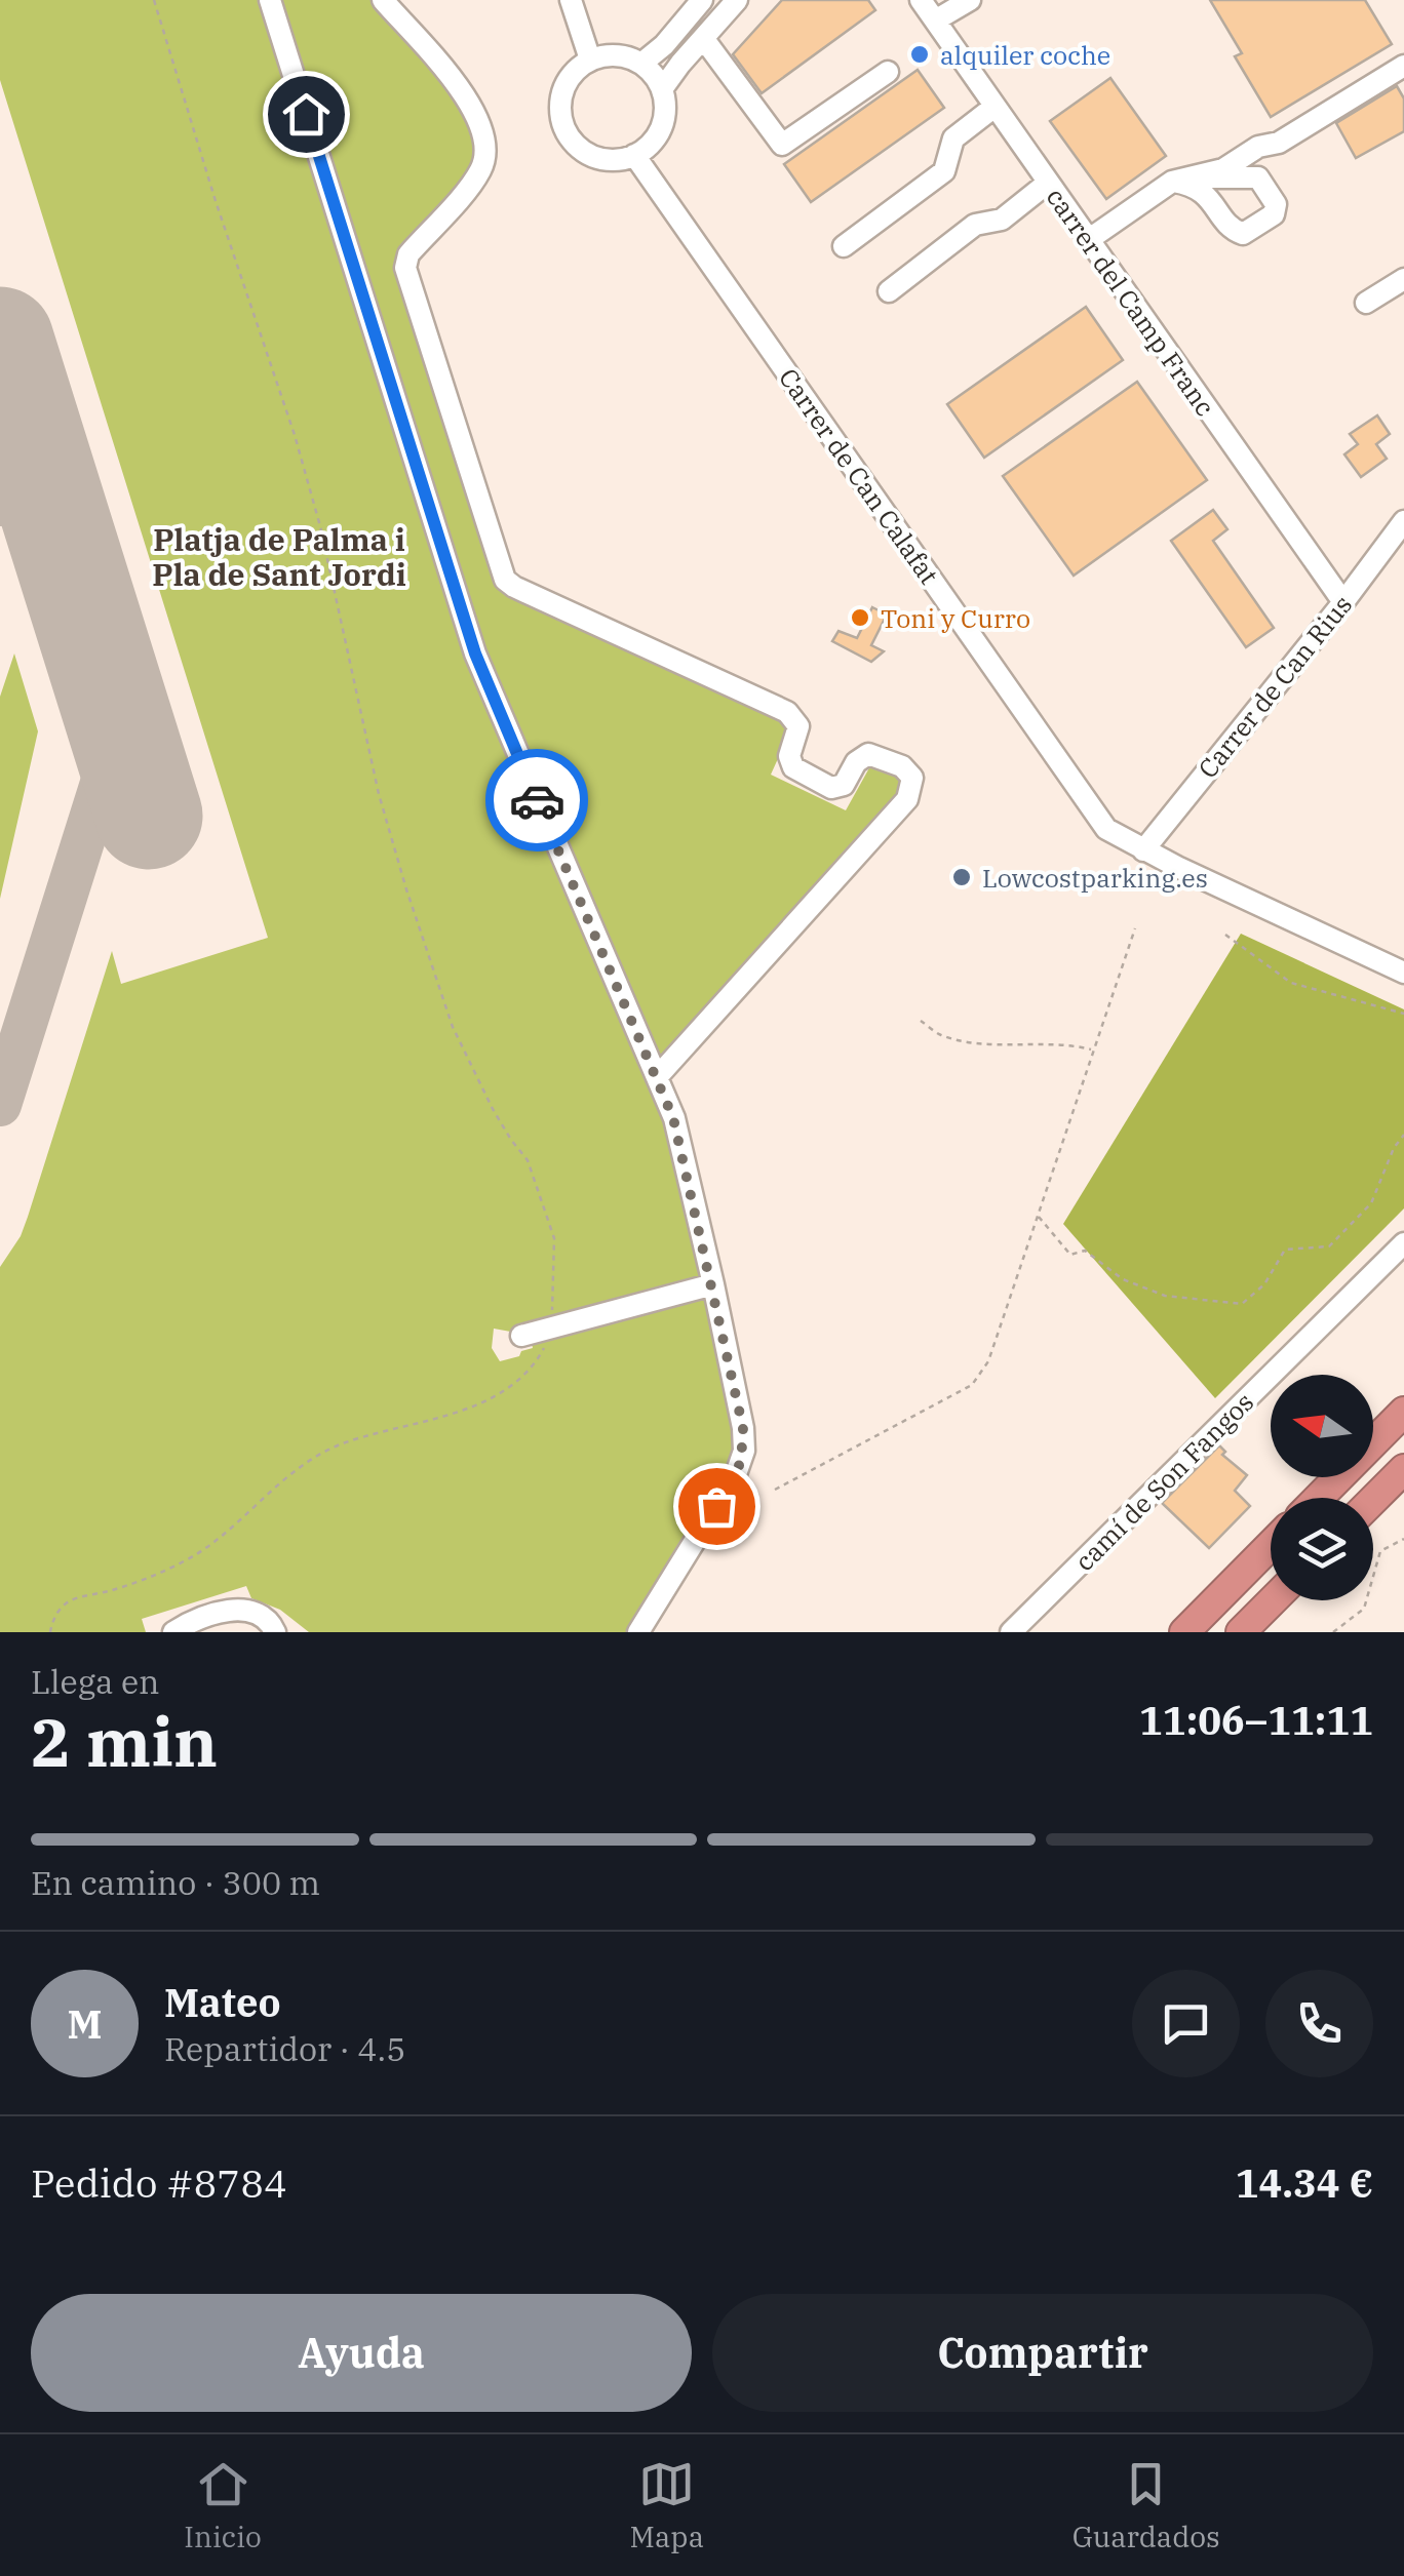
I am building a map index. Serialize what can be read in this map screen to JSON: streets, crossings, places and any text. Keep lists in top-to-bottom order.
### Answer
{
  "streets": {
    "street": [
      "carrer del Camp Franc",
      "Carrer de Can Calafat",
      "Carrer de Can Rius",
      "camí de Son Fangos"
    ]
  },
  "crossings": [
    ["carrer del Camp Franc", "Carrer de Can Rius"],
    ["Carrer de Can Calafat", "Carrer de Can Rius"]
  ],
  "districts": ["Platja de Palma i Pla de Sant Jordi"],
  "places": ["alquiler coche", "Toni y Curro", "Lowcostparking.es"],
  "north": "left",
  "page": {
    "heading": ["2 min", "Llega en", "11:06–11:11"],
    "panel": [
      "Mateo",
      "Repartidor · 4.5",
      "Pedido #8784",
      "14.34 €"
    ],
    "bar": "En camino · 300 m",
    "round": "M",
    "buttons": ["Ayuda", "Compartir"],
    "tabs": ["Inicio", "Mapa", "Guardados"]
  }
}
